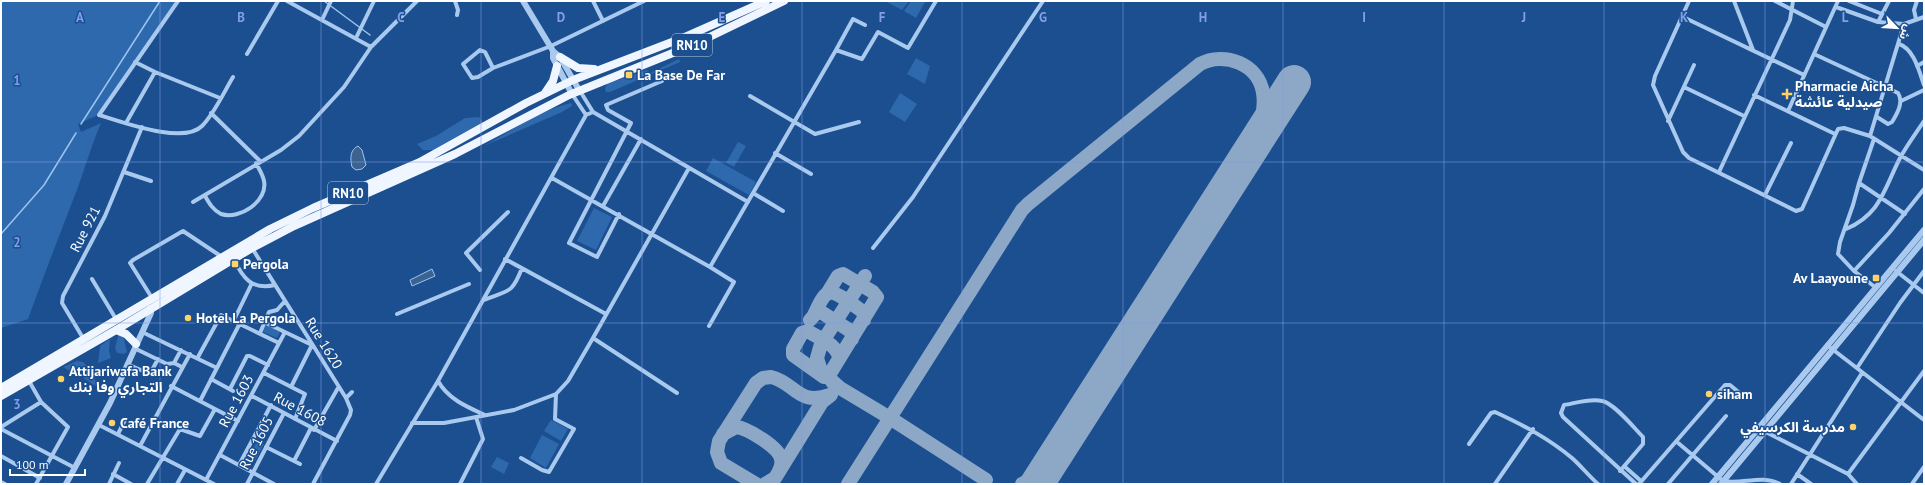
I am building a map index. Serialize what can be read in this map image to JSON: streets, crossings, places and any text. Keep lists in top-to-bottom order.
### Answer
{
  "streets": {
    "main road": ["RN10"],
    "street": [
      "Rue 921",
      "Rue 1620",
      "Rue 1603",
      "Rue 1608",
      "Rue 1605"
    ]
  },
  "crossings": [
    ["RN10", "Rue 921"],
    ["RN10", "Rue 1620"],
    ["Rue 1620", "Rue 1608"],
    ["Rue 1603", "Rue 1608"],
    ["Rue 1608", "Rue 1605"]
  ],
  "places": {
    "transit": ["La Base De Far", "Pergola", "Av Laayoune"],
    "health": ["Pharmacie Aicha صيدلية عائشة"],
    "other": [
      "Hotel La Pergola",
      "Attijariwafa Bank التجاري وفا بنك",
      "siham",
      "Café France",
      "مدرسة الكرسيفي"
    ]
  },
  "scale_bar": "100 m",
  "north": "bottom right",
  "grid": {
    "columns": [
      "A",
      "B",
      "C",
      "D",
      "E",
      "F",
      "G",
      "H",
      "I",
      "J",
      "K",
      "L"
    ],
    "rows": ["1", "2", "3"]
  }
}
